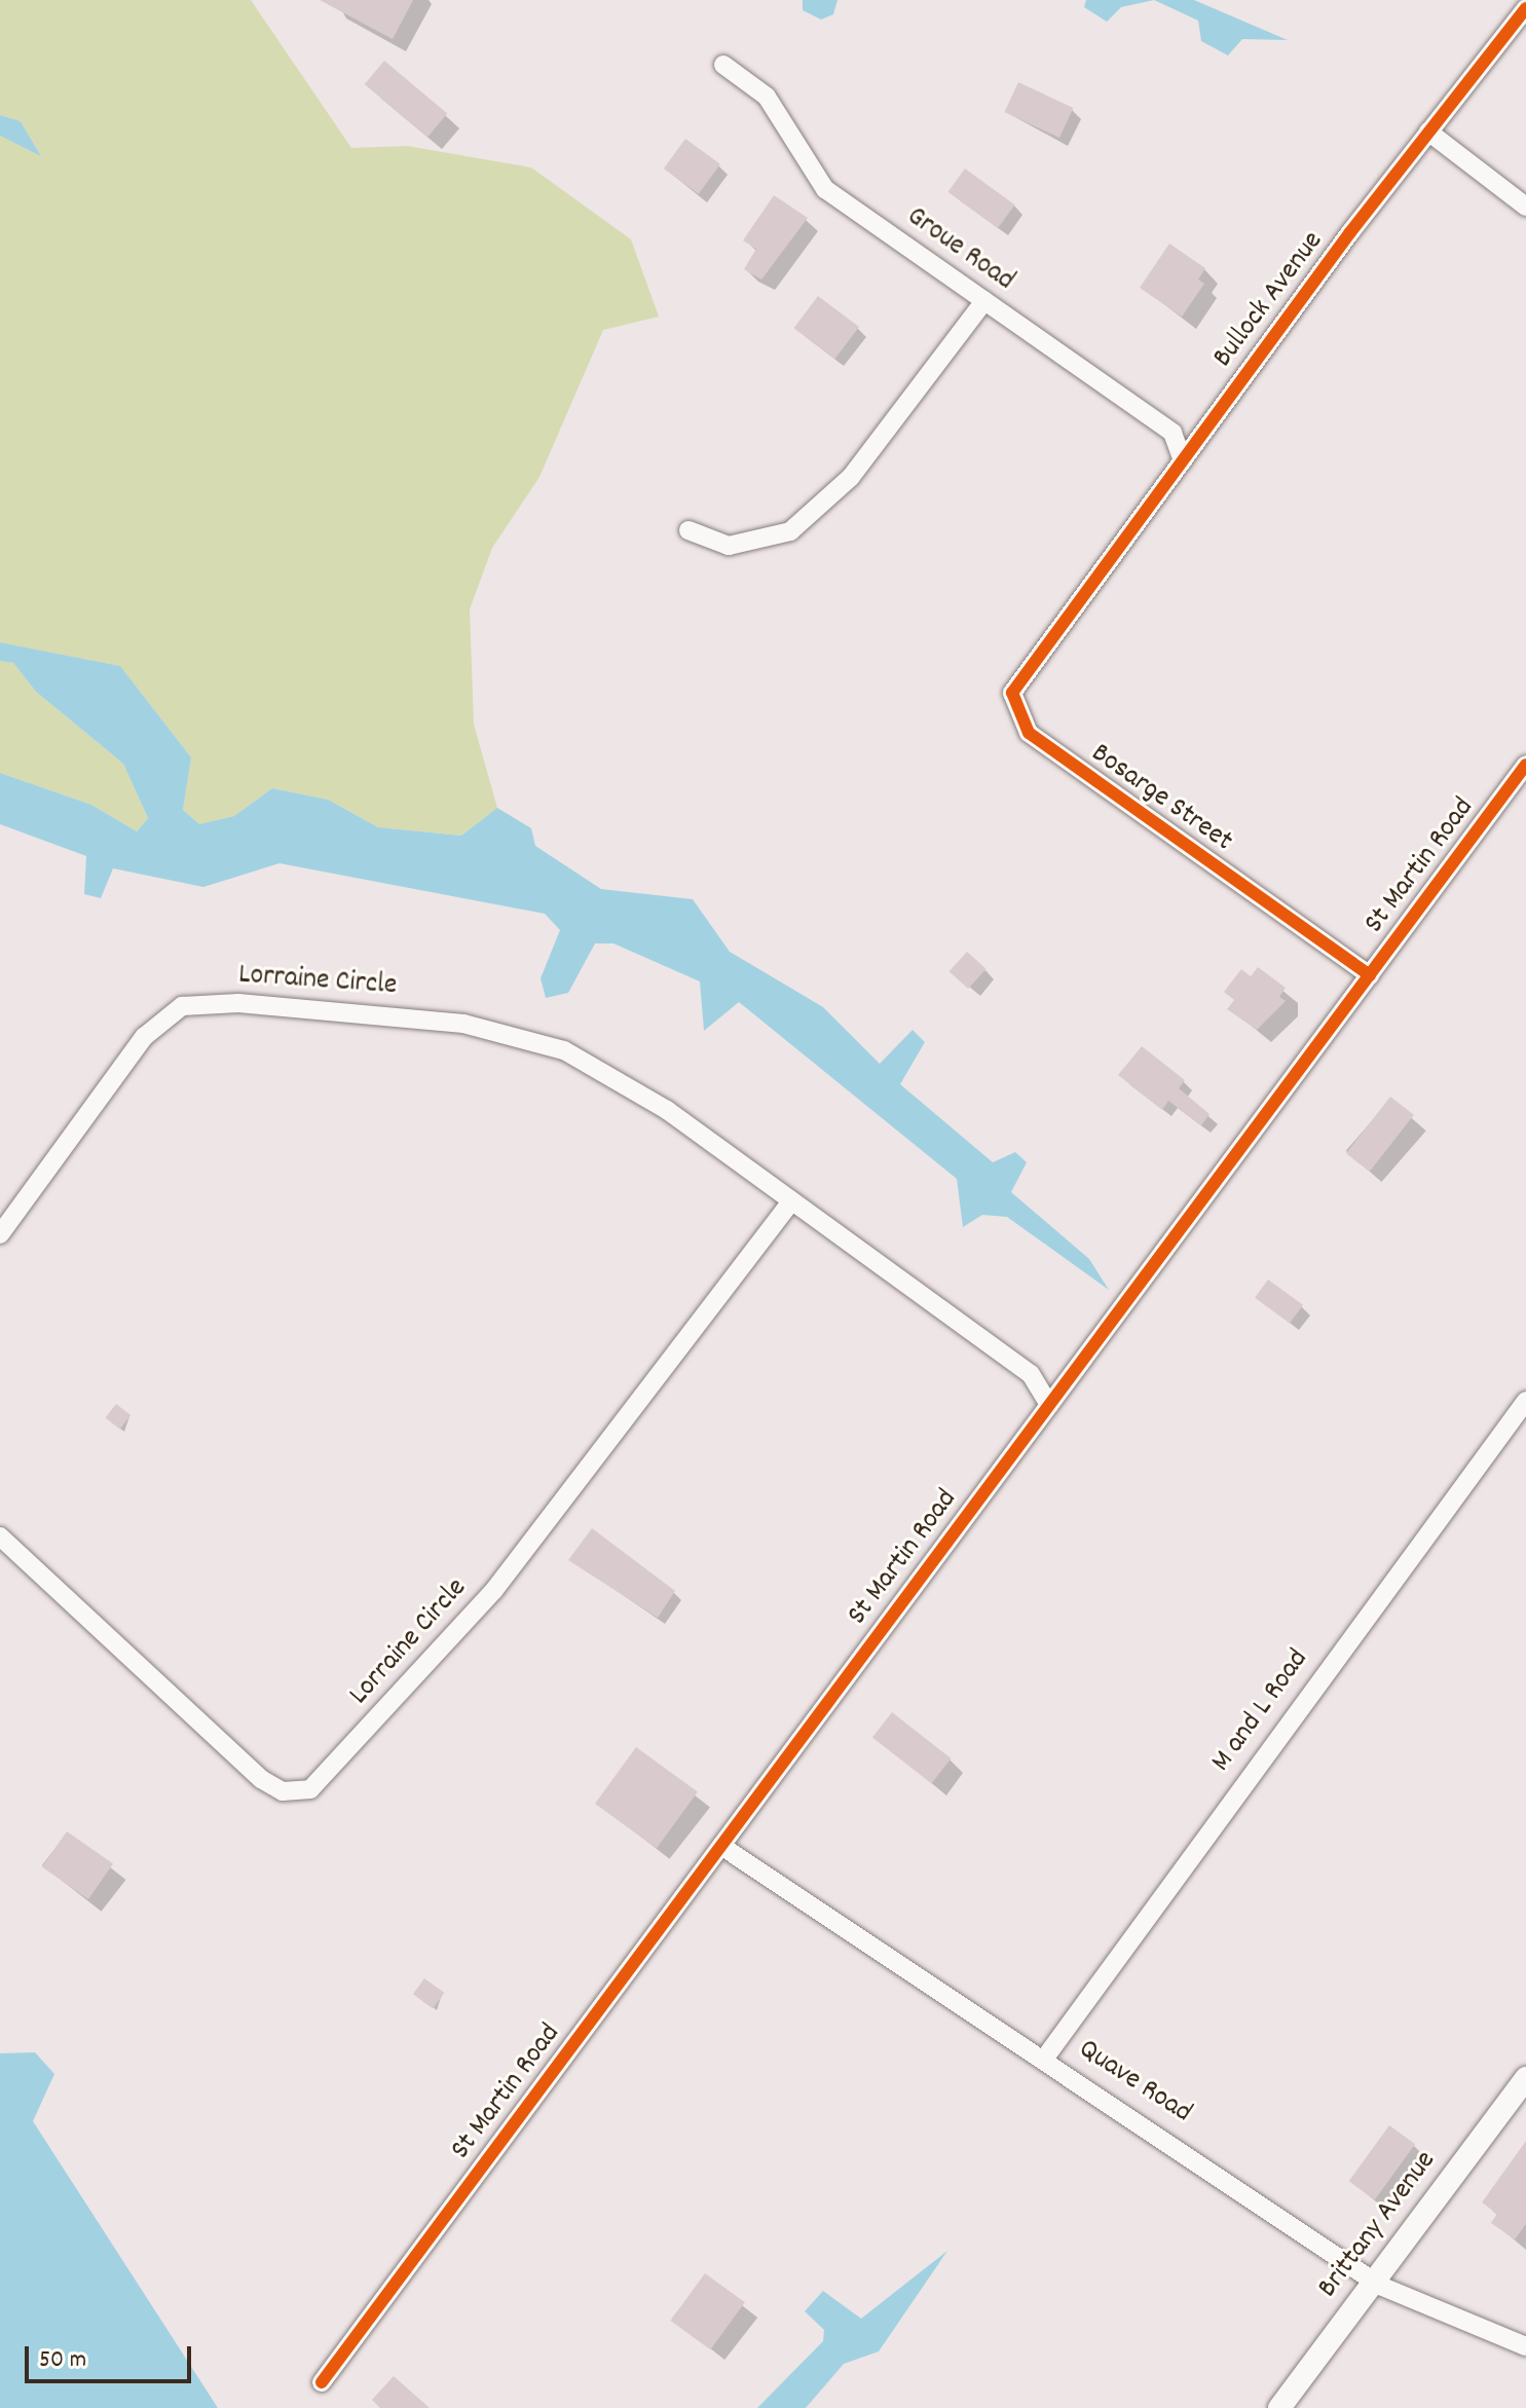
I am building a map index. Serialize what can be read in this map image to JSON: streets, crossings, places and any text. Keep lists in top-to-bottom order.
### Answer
{
  "streets": {
    "street": [
      "Groue Road",
      "Bullock Avenue",
      "Bosarge Street",
      "St Martin Road",
      "Lorraine Circle",
      "M and L Road",
      "Quave Road",
      "Brittany Avenue"
    ]
  },
  "crossings": [
    ["Groue Road", "Bullock Avenue"],
    ["Bullock Avenue", "Bosarge Street"],
    ["Bosarge Street", "St Martin Road"],
    ["St Martin Road", "Lorraine Circle"],
    ["St Martin Road", "Quave Road"],
    ["M and L Road", "Quave Road"],
    ["Quave Road", "Brittany Avenue"]
  ],
  "scale_bar": "50 m"
}
